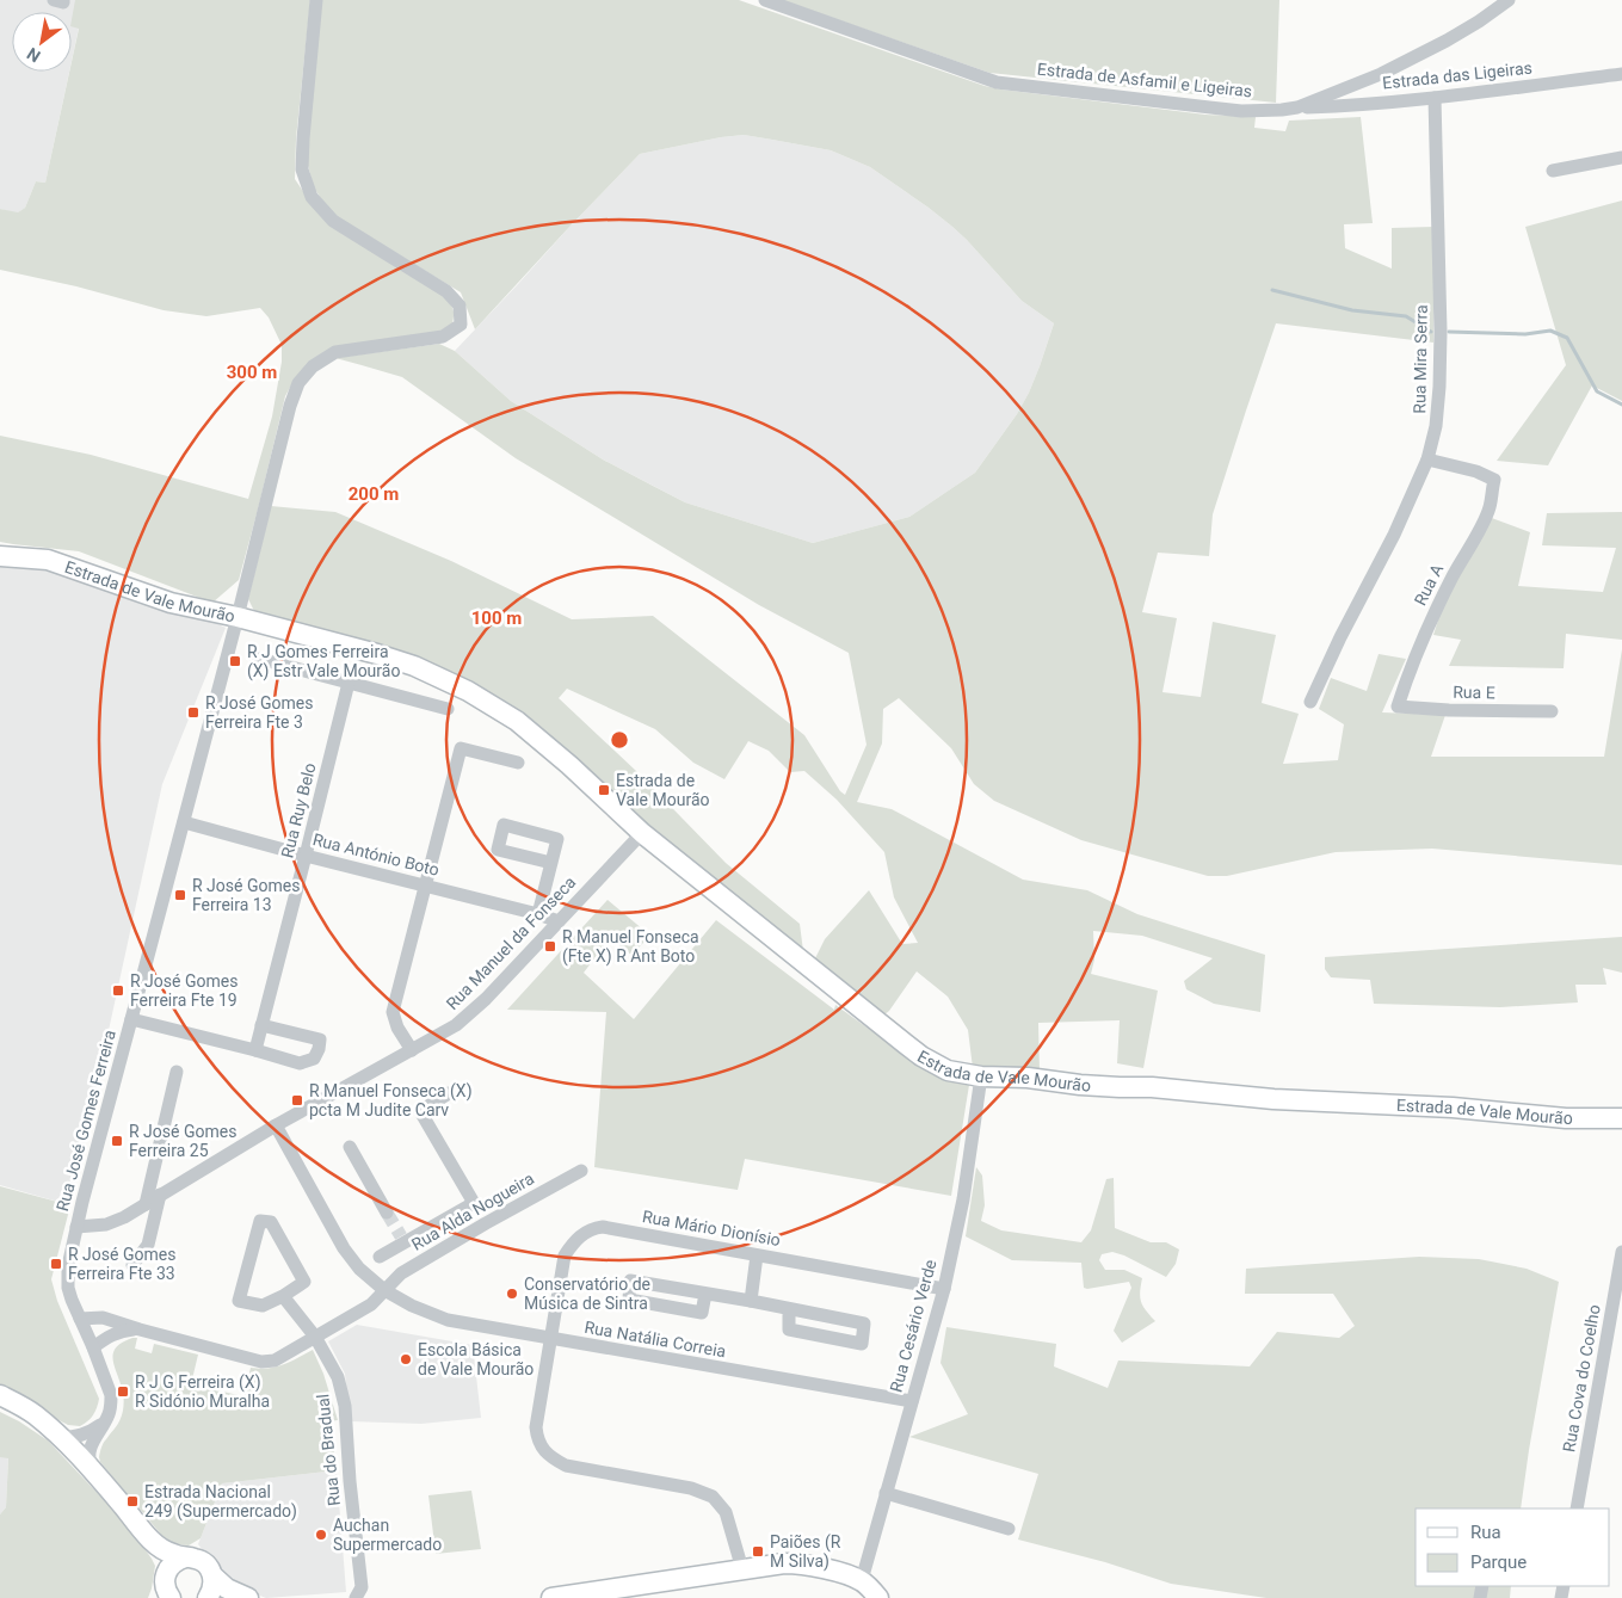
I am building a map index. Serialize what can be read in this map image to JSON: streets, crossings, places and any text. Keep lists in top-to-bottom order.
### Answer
{
  "streets": {
    "street": [
      "Estrada das Ligeiras",
      "Estrada de Asfamil e Ligeiras",
      "Rua Mira Serra",
      "Rua A",
      "Estrada de Vale Mourão",
      "Rua E",
      "Rua Ruy Belo",
      "Rua António Boto",
      "Rua Manuel da Fonseca",
      "Rua José Gomes Ferreira",
      "Rua Alda Nogueira",
      "Rua Mário Dionísio",
      "Rua Cesário Verde",
      "Rua Natália Correia",
      "Rua Cova do Coelho",
      "Rua do Bradual"
    ]
  },
  "crossings": [
    ["Estrada das Ligeiras", "Estrada de Asfamil e Ligeiras"],
    ["Estrada das Ligeiras", "Rua Mira Serra"],
    ["Rua Mira Serra", "Rua A"],
    ["Rua A", "Rua E"],
    ["Estrada de Vale Mourão", "Rua Manuel da Fonseca"],
    ["Estrada de Vale Mourão", "Rua José Gomes Ferreira"],
    ["Estrada de Vale Mourão", "Rua Cesário Verde"],
    ["Rua Ruy Belo", "Rua António Boto"],
    ["Rua António Boto", "Rua Manuel da Fonseca"],
    ["Rua António Boto", "Rua José Gomes Ferreira"],
    ["Rua Manuel da Fonseca", "Rua José Gomes Ferreira"],
    ["Rua Manuel da Fonseca", "Rua Natália Correia"],
    ["Rua José Gomes Ferreira", "Rua Alda Nogueira"],
    ["Rua Alda Nogueira", "Rua Natália Correia"],
    ["Rua Alda Nogueira", "Rua do Bradual"],
    ["Rua Mário Dionísio", "Rua Cesário Verde"],
    ["Rua Mário Dionísio", "Rua Natália Correia"],
    ["Rua Cesário Verde", "Rua Natália Correia"]
  ],
  "places": {
    "transit": [
      "R J Gomes Ferreira (X) Estr Vale Mourão",
      "R José Gomes Ferreira Fte 3",
      "Estrada de Vale Mourão",
      "R José Gomes Ferreira 13",
      "R Manuel Fonseca (Fte X) R Ant Boto",
      "R José Gomes Ferreira Fte 19",
      "R Manuel Fonseca (X) pcta M Judite Carv",
      "R José Gomes Ferreira 25",
      "R José Gomes Ferreira Fte 33",
      "R J G Ferreira (X) R Sidónio Muralha",
      "Estrada Nacional 249 (Supermercado)",
      "Paiões (R M Silva)"
    ],
    "other": ["Conservatório de Música de Sintra", "Escola Básica de Vale Mourão", "Auchan Supermercado"]
  },
  "legend": ["Rua", "Parque"],
  "north": "bottom left",
  "rings": ["300 m", "200 m", "100 m"]
}
